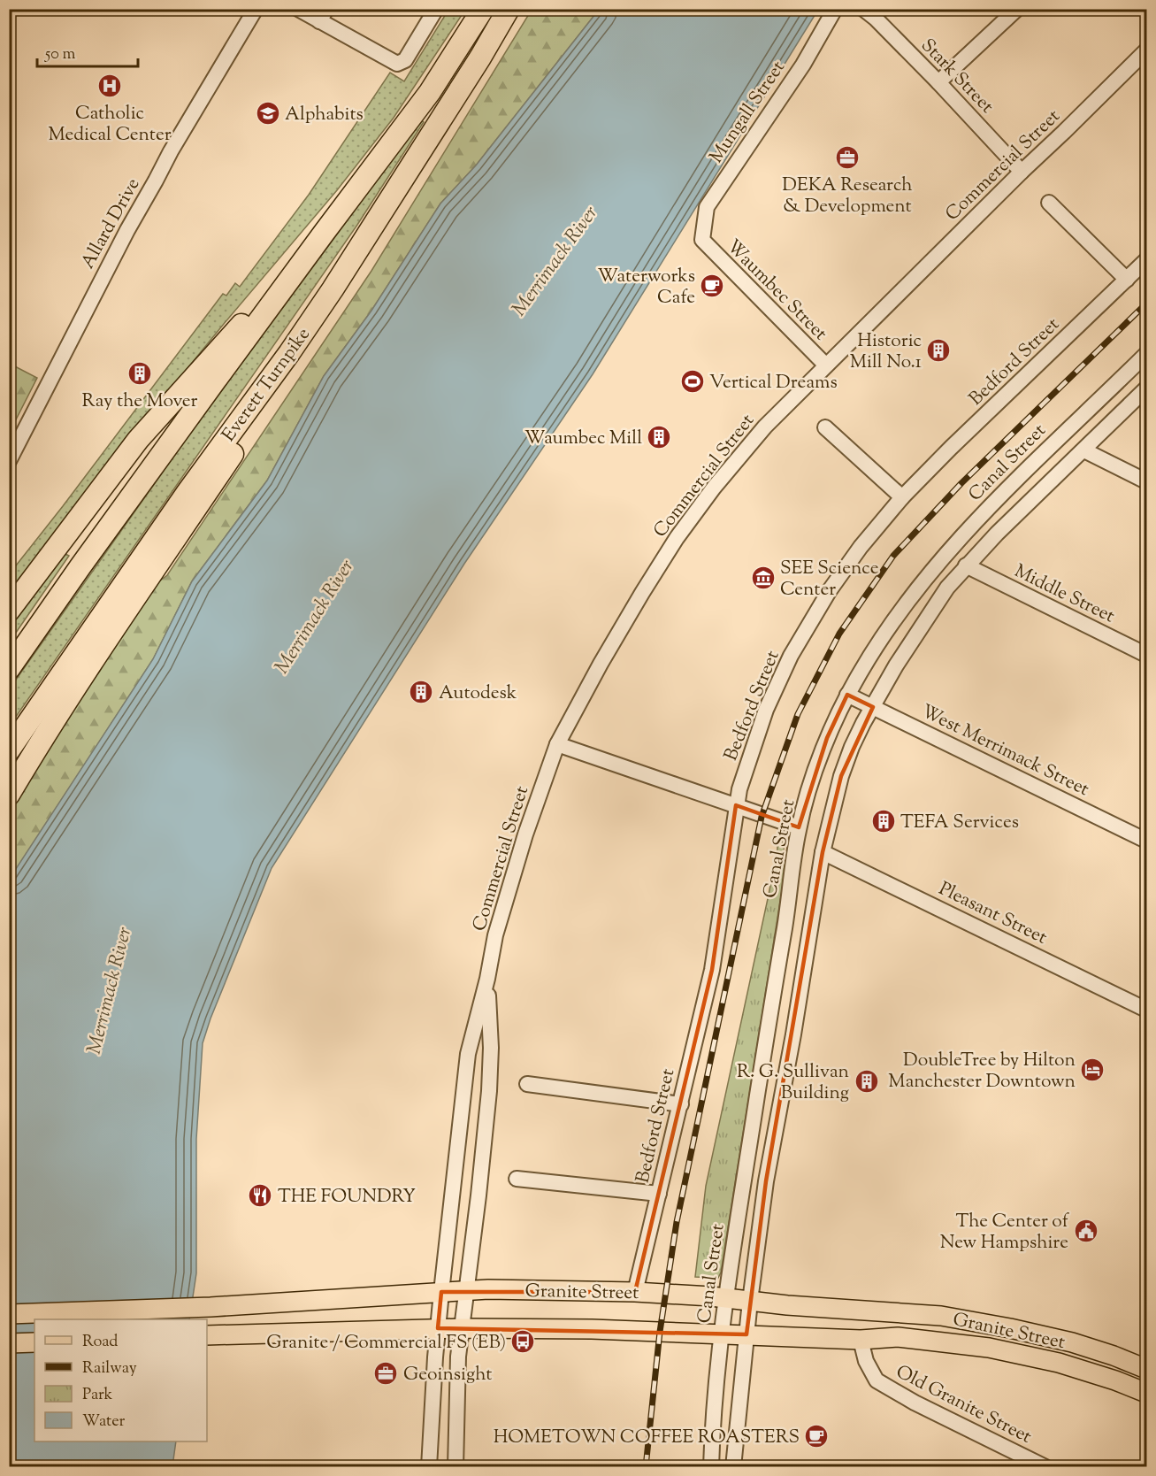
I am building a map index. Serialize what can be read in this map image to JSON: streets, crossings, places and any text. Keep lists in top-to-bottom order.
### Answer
{
  "streets": {
    "highway": ["Everett Turnpike"],
    "main road": ["Granite Street"],
    "street": [
      "Stark Street",
      "Mungall Street",
      "Commercial Street",
      "Allard Drive",
      "Waumbec Street",
      "Bedford Street",
      "Canal Street",
      "Middle Street",
      "West Merrimack Street",
      "Pleasant Street",
      "Old Granite Street"
    ]
  },
  "crossings": [
    ["Stark Street", "Commercial Street"],
    ["Mungall Street", "Waumbec Street"],
    ["Commercial Street", "Waumbec Street"],
    ["Commercial Street", "Granite Street"],
    ["Bedford Street", "Granite Street"],
    ["Canal Street", "West Merrimack Street"],
    ["Canal Street", "Granite Street"],
    ["Granite Street", "Old Granite Street"]
  ],
  "water": ["Merrimack River"],
  "places": {
    "hospital": ["Catholic Medical Center"],
    "school or university": ["Alphabits"],
    "office": ["DEKA Research & Development", "Geoinsight"],
    "cafe": ["Waterworks Cafe", "HOMETOWN COFFEE ROASTERS"],
    "building": [
      "Historic Mill No.1",
      "Ray the Mover",
      "Waumbec Mill",
      "Autodesk",
      "TEFA Services",
      "R. G. Sullivan Building"
    ],
    "sports": ["Vertical Dreams"],
    "museum": ["SEE Science Center"],
    "hotel": ["DoubleTree by Hilton Manchester Downtown"],
    "restaurant": ["THE FOUNDRY"],
    "public building": ["The Center of New Hampshire"],
    "bus stop": ["Granite / Commercial FS (EB)"]
  },
  "legend": [
    "Road",
    "Railway",
    "Park",
    "Water"
  ],
  "scale_bar": "50 m"
}
